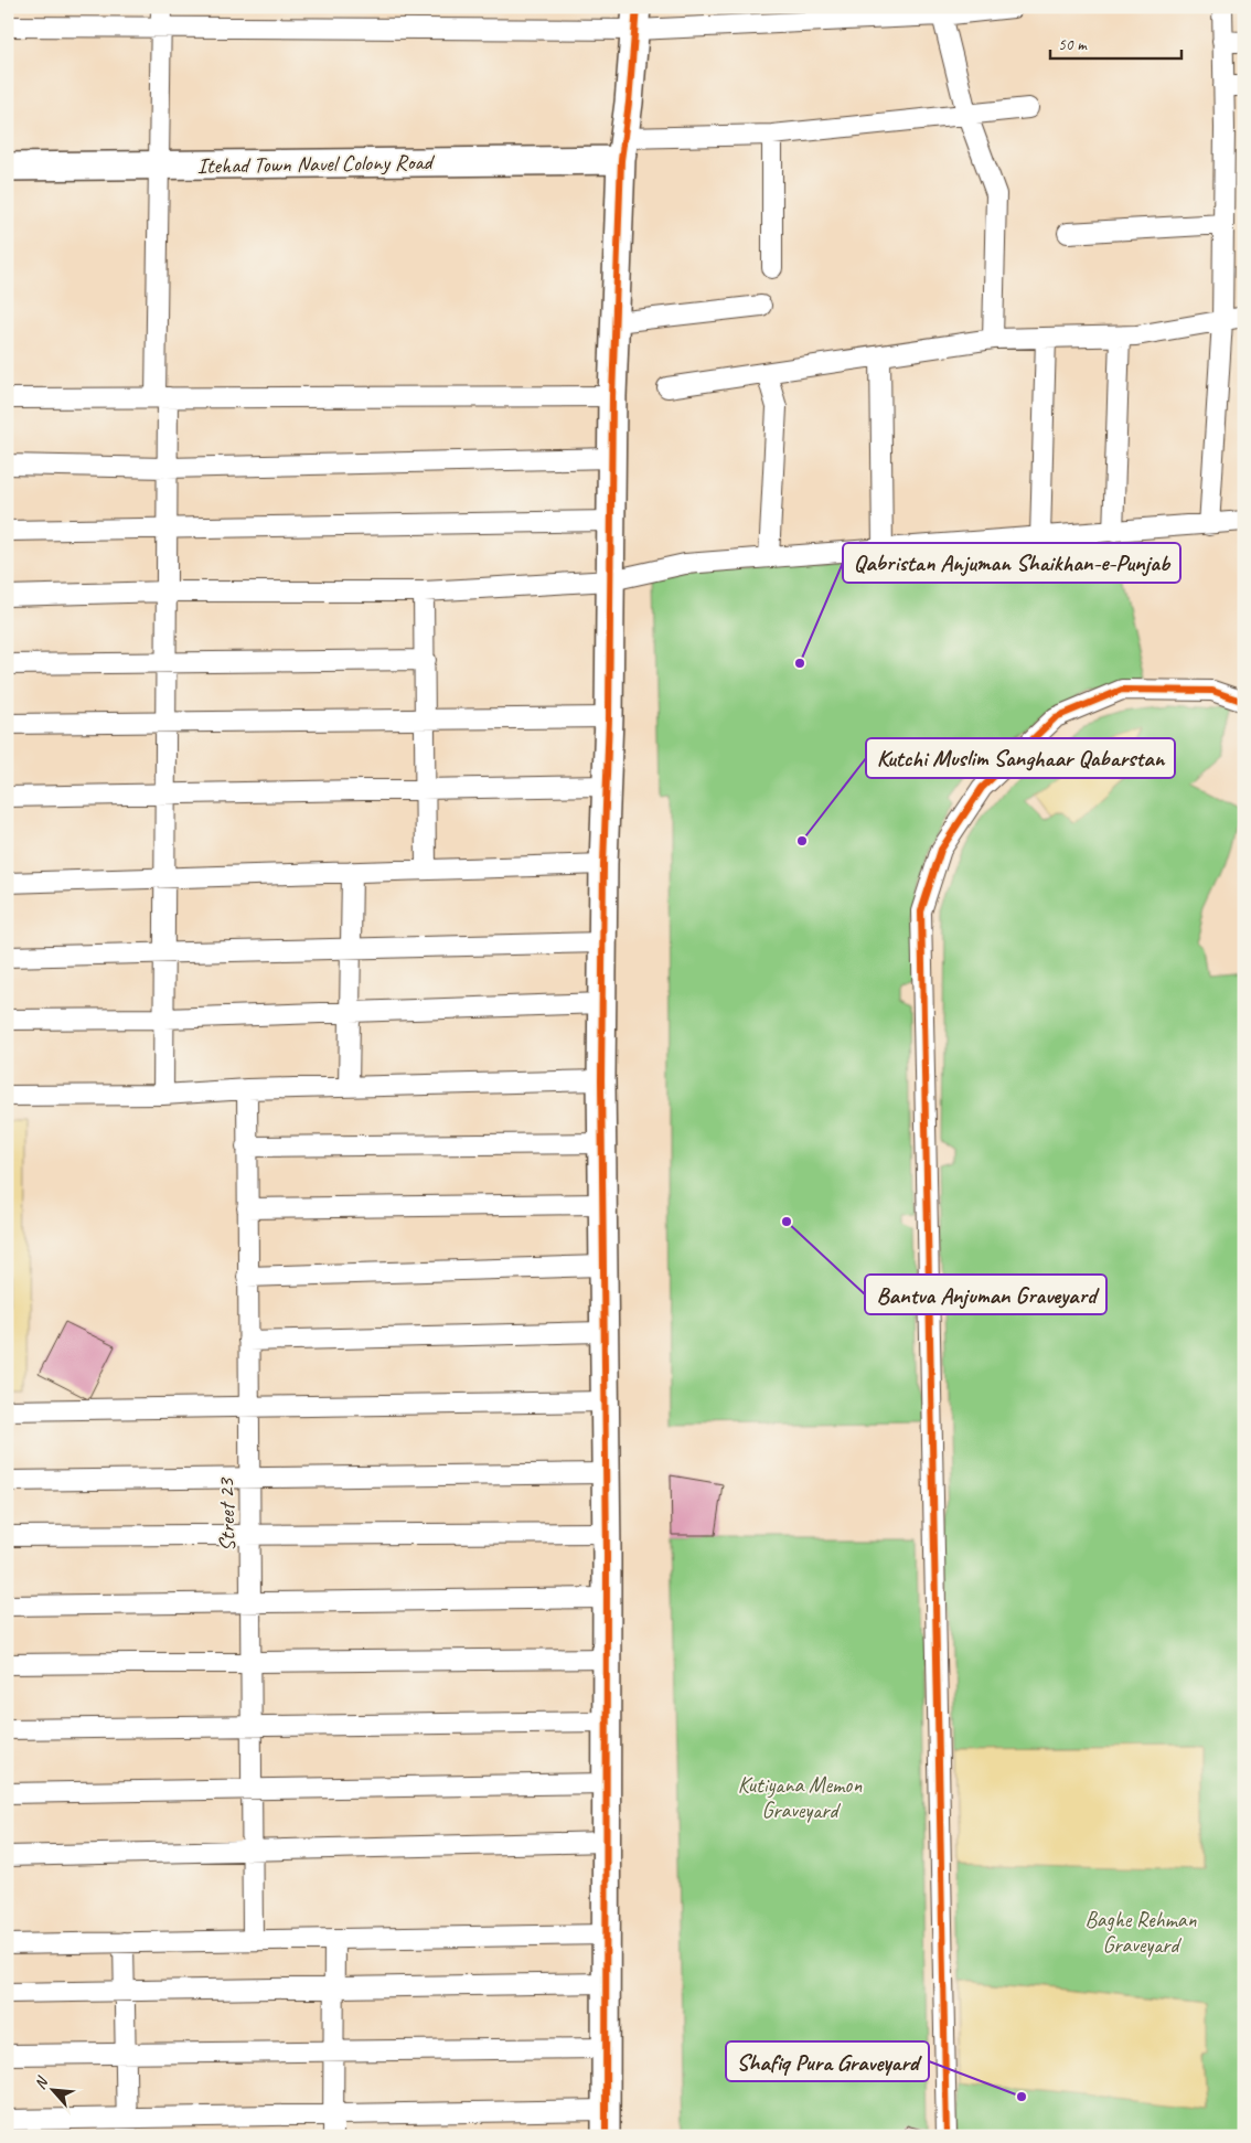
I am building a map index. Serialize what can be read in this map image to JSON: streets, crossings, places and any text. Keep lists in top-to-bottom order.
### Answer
{
  "streets": {
    "street": ["Itehad Town Navel Colony Road", "Street 23"]
  },
  "parks": ["Kutiyana Memon Graveyard", "Baghe Rehman Graveyard"],
  "places": [
    "Qabristan Anjuman Shaikhan-e-Punjab",
    "Kutchi Muslim Sanghaar Qabarstan",
    "Bantva Anjuman Graveyard",
    "Shafiq Pura Graveyard"
  ],
  "scale_bar": "50 m",
  "north": "top left"
}
